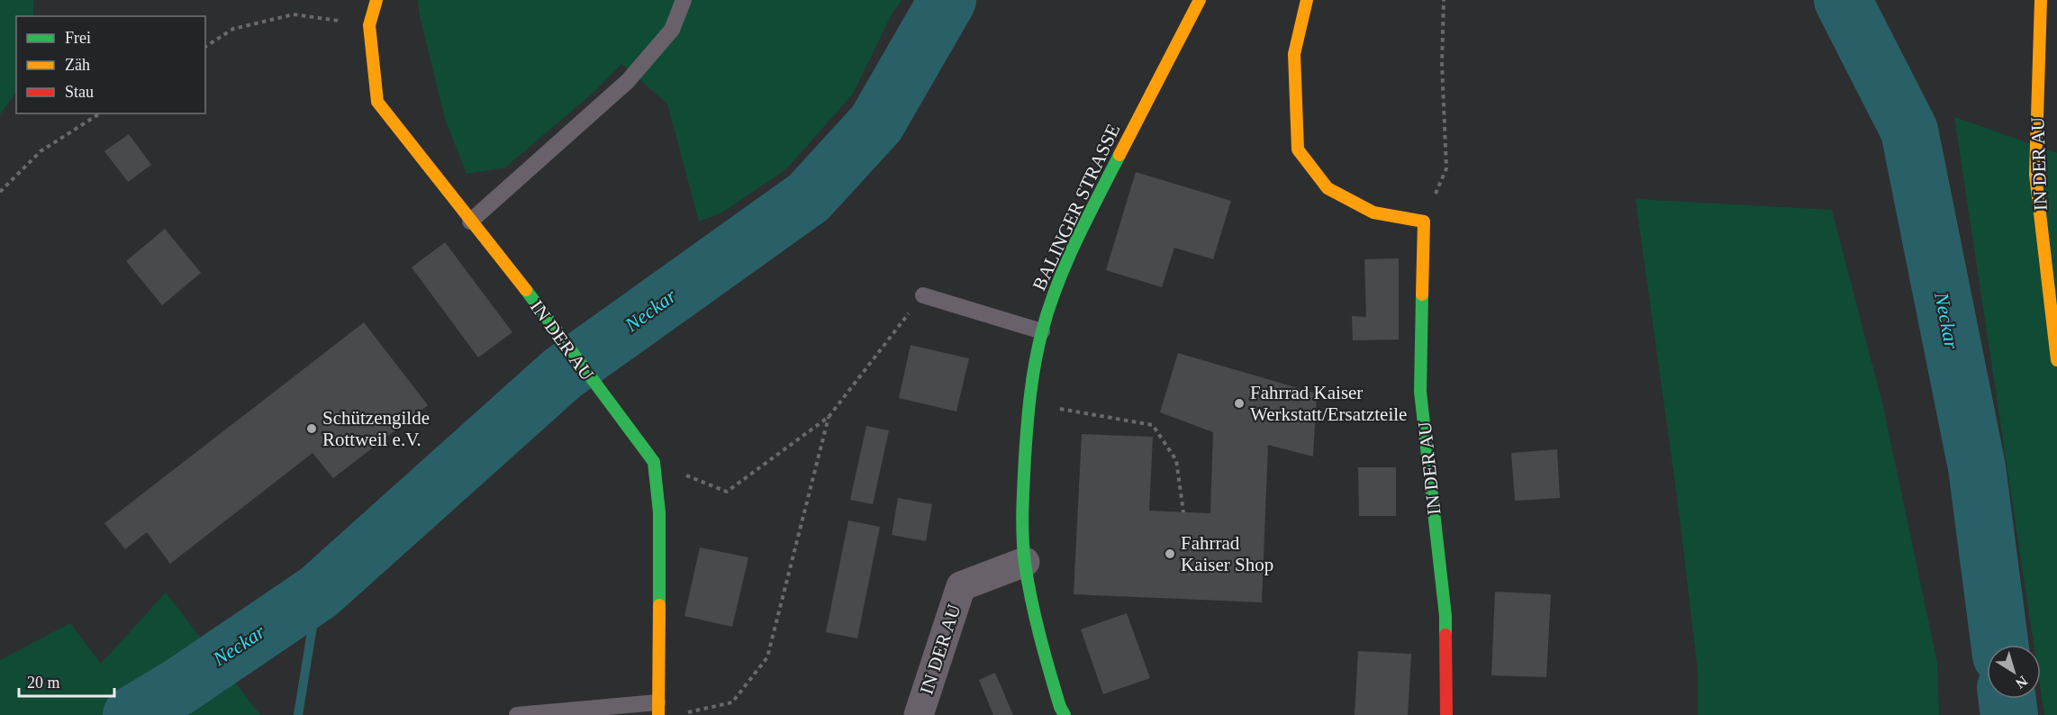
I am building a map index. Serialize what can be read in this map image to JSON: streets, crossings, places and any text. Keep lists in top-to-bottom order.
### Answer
{
  "streets": {
    "street": ["IN DER AU", "BALINGER STRASSE"]
  },
  "crossings": [
    ["IN DER AU", "BALINGER STRASSE"]
  ],
  "water": ["Neckar"],
  "places": ["Fahrrad Kaiser Werkstatt/Ersatzteile", "Schützengilde Rottweil e.V.", "Fahrrad Kaiser Shop"],
  "legend": ["Frei", "Zäh", "Stau"],
  "scale_bar": "20 m",
  "north": "bottom right"
}
